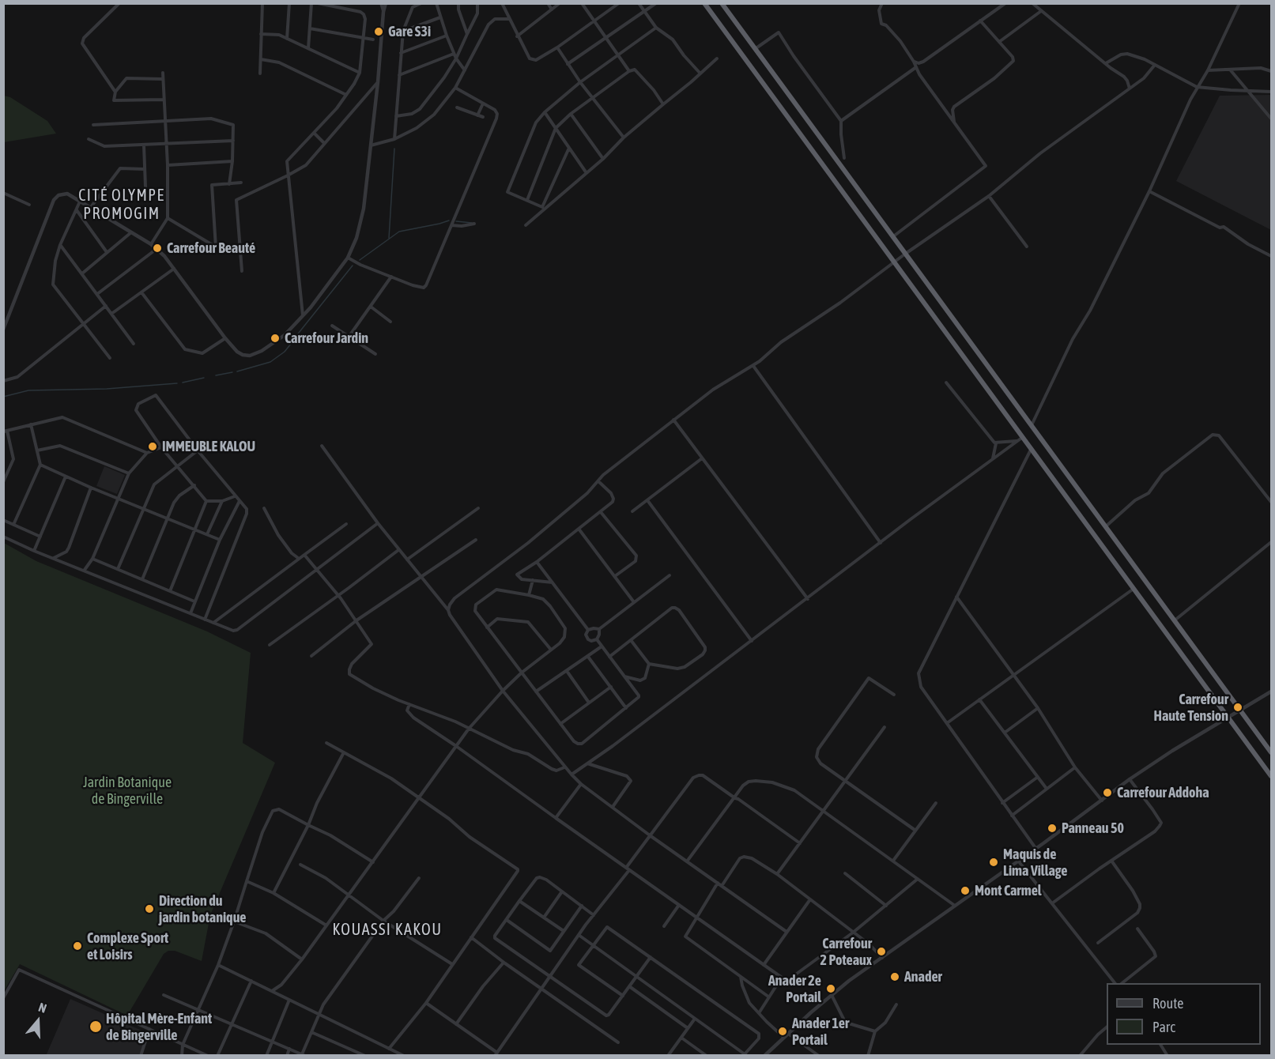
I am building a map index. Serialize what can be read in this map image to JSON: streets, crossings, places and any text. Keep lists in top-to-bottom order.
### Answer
{
  "districts": ["CITÉ OLYMPE PROMOGIM", "KOUASSI KAKOU"],
  "parks": ["Jardin Botanique de Bingerville"],
  "places": [
    "Gare S3i",
    "Carrefour Beauté",
    "Carrefour Jardin",
    "IMMEUBLE KALOU",
    "Carrefour Haute Tension",
    "Carrefour Addoha",
    "Panneau 50",
    "Maquis de Lima Village",
    "Mont Carmel",
    "Direction du jardin botanique",
    "Complexe Sport et Loisirs",
    "Carrefour 2 Poteaux",
    "Anader",
    "Anader 2e Portail",
    "Hôpital Mère-Enfant de Bingerville",
    "Anader 1er Portail"
  ],
  "legend": ["Route", "Parc"],
  "north": "top"
}
